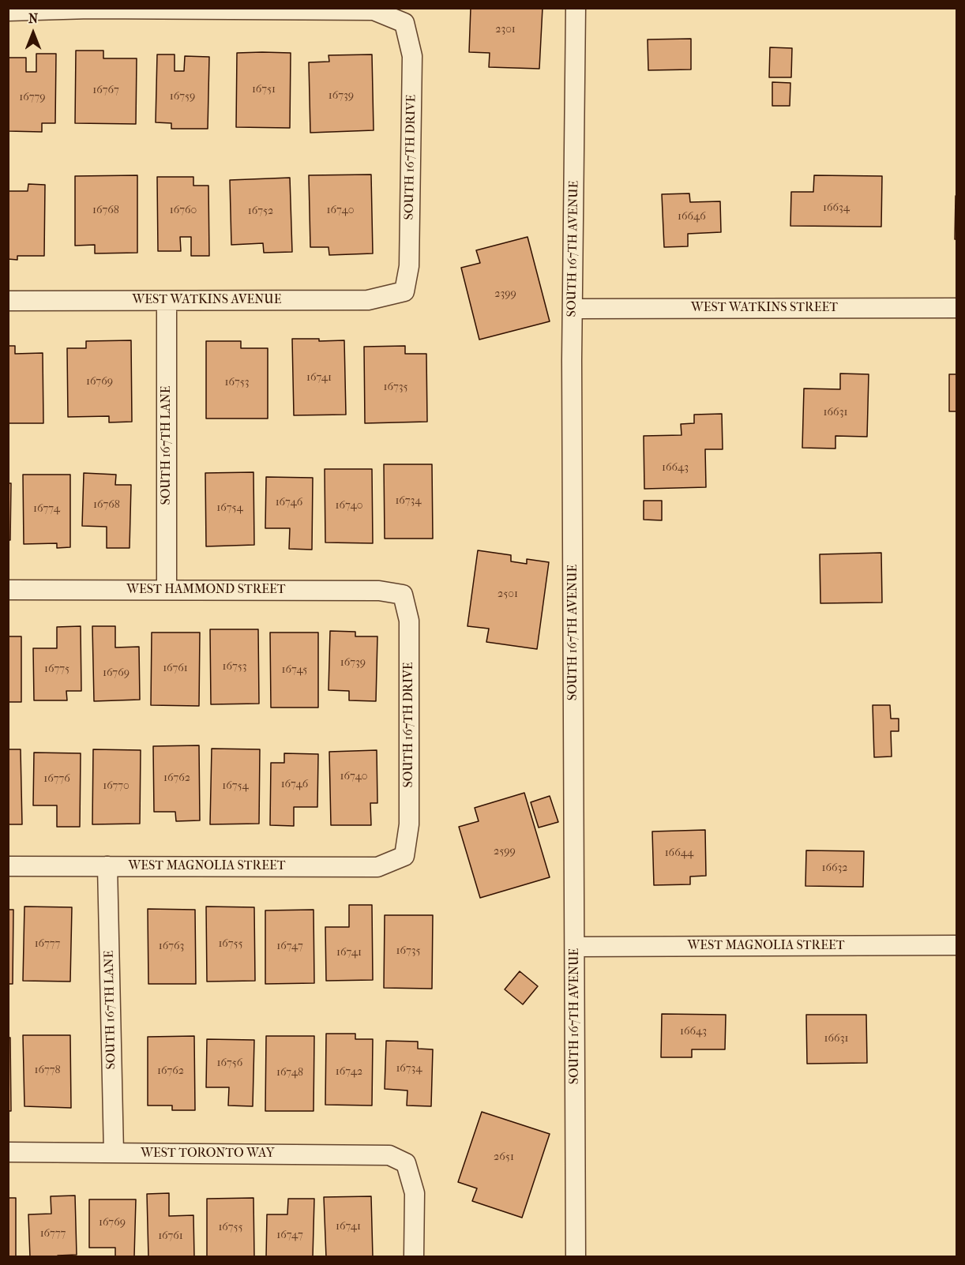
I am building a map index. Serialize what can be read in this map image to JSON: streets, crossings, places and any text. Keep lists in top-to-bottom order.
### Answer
{
  "streets": {
    "street": [
      "SOUTH 167TH DRIVE",
      "SOUTH 167TH AVENUE",
      "WEST WATKINS AVENUE",
      "WEST WATKINS STREET",
      "SOUTH 167TH LANE",
      "WEST HAMMOND STREET",
      "WEST MAGNOLIA STREET",
      "WEST TORONTO WAY"
    ]
  },
  "crossings": [
    ["SOUTH 167TH DRIVE", "WEST WATKINS AVENUE"],
    ["SOUTH 167TH DRIVE", "WEST HAMMOND STREET"],
    ["SOUTH 167TH DRIVE", "WEST MAGNOLIA STREET"],
    ["SOUTH 167TH AVENUE", "WEST WATKINS STREET"],
    ["SOUTH 167TH AVENUE", "WEST MAGNOLIA STREET"],
    ["WEST WATKINS AVENUE", "SOUTH 167TH LANE"],
    ["SOUTH 167TH LANE", "WEST HAMMOND STREET"],
    ["SOUTH 167TH LANE", "WEST MAGNOLIA STREET"],
    ["SOUTH 167TH LANE", "WEST TORONTO WAY"]
  ],
  "house_numbers": [
    "2301",
    "16751",
    "16767",
    "16739",
    "16759",
    "16779",
    "16634",
    "16768",
    "16760",
    "16740",
    "16752",
    "16646",
    "2399",
    "16741",
    "16769",
    "16753",
    "16735",
    "16631",
    "16643",
    "16734",
    "16746",
    "16768",
    "16740",
    "16754",
    "16774",
    "2501",
    "16739",
    "16753",
    "16761",
    "16775",
    "16745",
    "16769",
    "16740",
    "16762",
    "16776",
    "16746",
    "16770",
    "16754",
    "2599",
    "16644",
    "16632",
    "16777",
    "16755",
    "16763",
    "16747",
    "16735",
    "16741",
    "16643",
    "16631",
    "16756",
    "16734",
    "16778",
    "16762",
    "16742",
    "16748",
    "2651",
    "16769",
    "16741",
    "16755",
    "16777",
    "16747",
    "16761"
  ],
  "north": "top"
}
